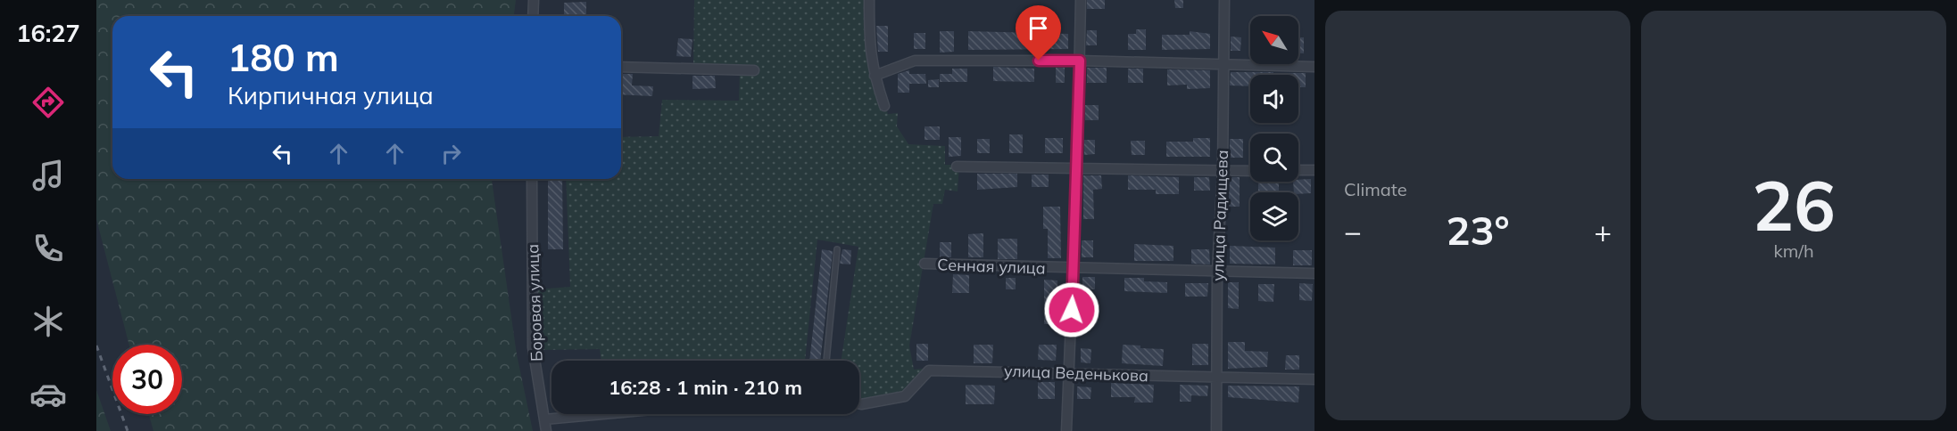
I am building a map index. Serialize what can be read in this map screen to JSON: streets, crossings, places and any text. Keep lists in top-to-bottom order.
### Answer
{
  "streets": {
    "street": [
      "улица Радищева",
      "Сенная улица",
      "Боровая улица",
      "улица Веденькова"
    ]
  },
  "crossings": [
    ["улица Радищева", "Сенная улица"],
    ["улица Радищева", "улица Веденькова"]
  ],
  "north": "top left",
  "page": {
    "tabs": "16:27",
    "tile": [
      "Climate",
      ["26", "km/h"]
    ],
    "turn": ["180 m", "Кирпичная улица"],
    "heat": ["−", "23°", "+"],
    "limit": "30",
    "trip": "16:28 · 1 min · 210 m"
  }
}
